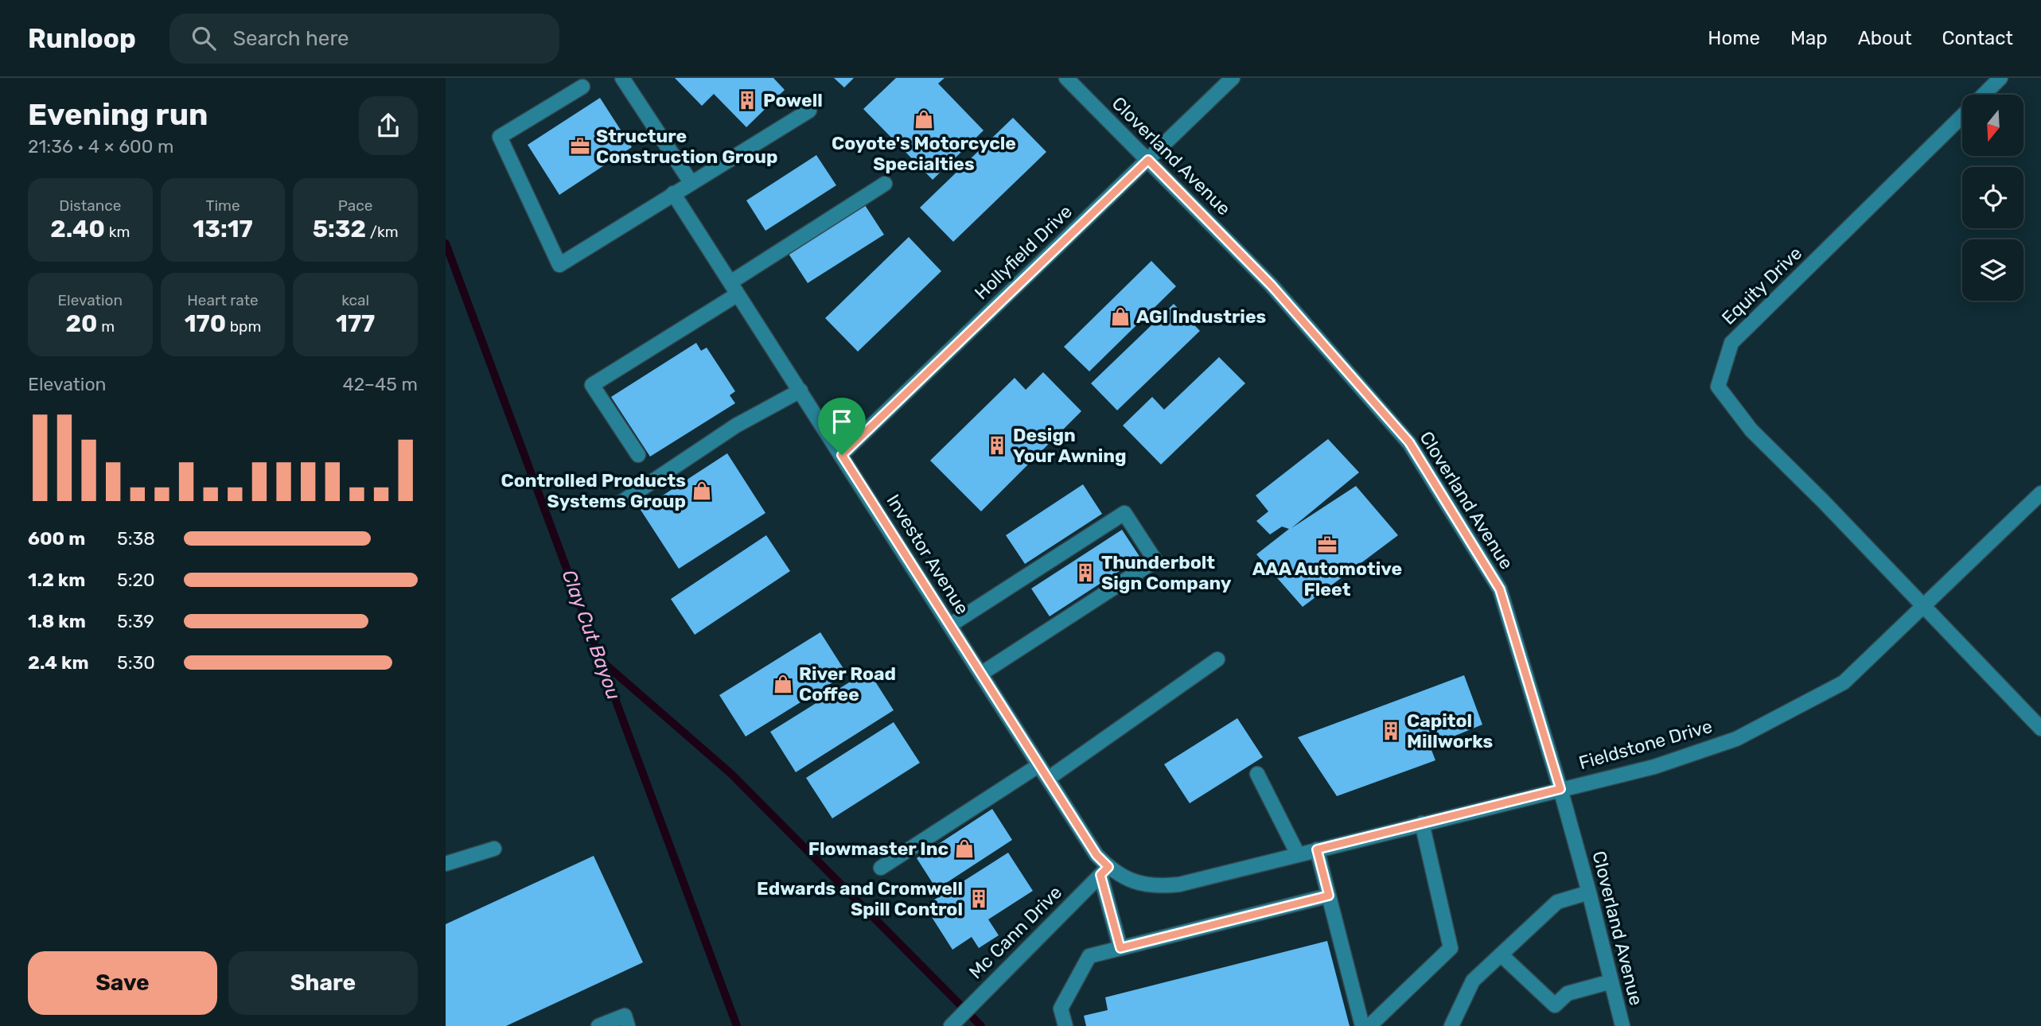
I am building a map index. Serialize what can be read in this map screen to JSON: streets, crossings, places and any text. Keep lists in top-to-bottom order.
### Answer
{
  "streets": {
    "street": [
      "Cloverland Avenue",
      "Hollyfield Drive",
      "Equity Drive",
      "Investor Avenue",
      "Fieldstone Drive",
      "Mc Cann Drive"
    ]
  },
  "crossings": [
    ["Cloverland Avenue", "Hollyfield Drive"],
    ["Cloverland Avenue", "Fieldstone Drive"],
    ["Hollyfield Drive", "Investor Avenue"],
    ["Equity Drive", "Fieldstone Drive"],
    ["Investor Avenue", "Fieldstone Drive"],
    ["Investor Avenue", "Mc Cann Drive"],
    ["Fieldstone Drive", "Mc Cann Drive"]
  ],
  "water": ["Clay Cut Bayou"],
  "places": {
    "building": [
      "Powell",
      "Design Your Awning",
      "Thunderbolt Sign Company",
      "Capitol Millworks",
      "Edwards and Cromwell Spill Control"
    ],
    "shop": [
      "Coyote's Motorcycle Specialties",
      "AGI Industries",
      "Controlled Products Systems Group",
      "River Road Coffee",
      "Flowmaster Inc"
    ],
    "office": ["Structure Construction Group", "AAA Automotive Fleet"]
  },
  "north": "bottom",
  "page": {
    "header": "Runloop",
    "search": "Search here",
    "nav": [
      "Home",
      "Map",
      "About",
      "Contact"
    ],
    "heading": ["Evening run", "21:36 · 4 × 600 m"],
    "stats": [
      ["Distance", "2.40 km"],
      ["Time", "13:17"],
      ["Pace", "5:32 /km"],
      ["Elevation", "20 m"],
      ["Heart rate", "170 bpm"],
      ["kcal", "177"]
    ],
    "chart": ["Elevation", "42–45 m"],
    "list": [
      {
        "name": "600 m",
        "note": "5:38"
      },
      {
        "name": "1.2 km",
        "note": "5:20"
      },
      {
        "name": "1.8 km",
        "note": "5:39"
      },
      {
        "name": "2.4 km",
        "note": "5:30"
      }
    ],
    "buttons": ["Save", "Share"]
  }
}
